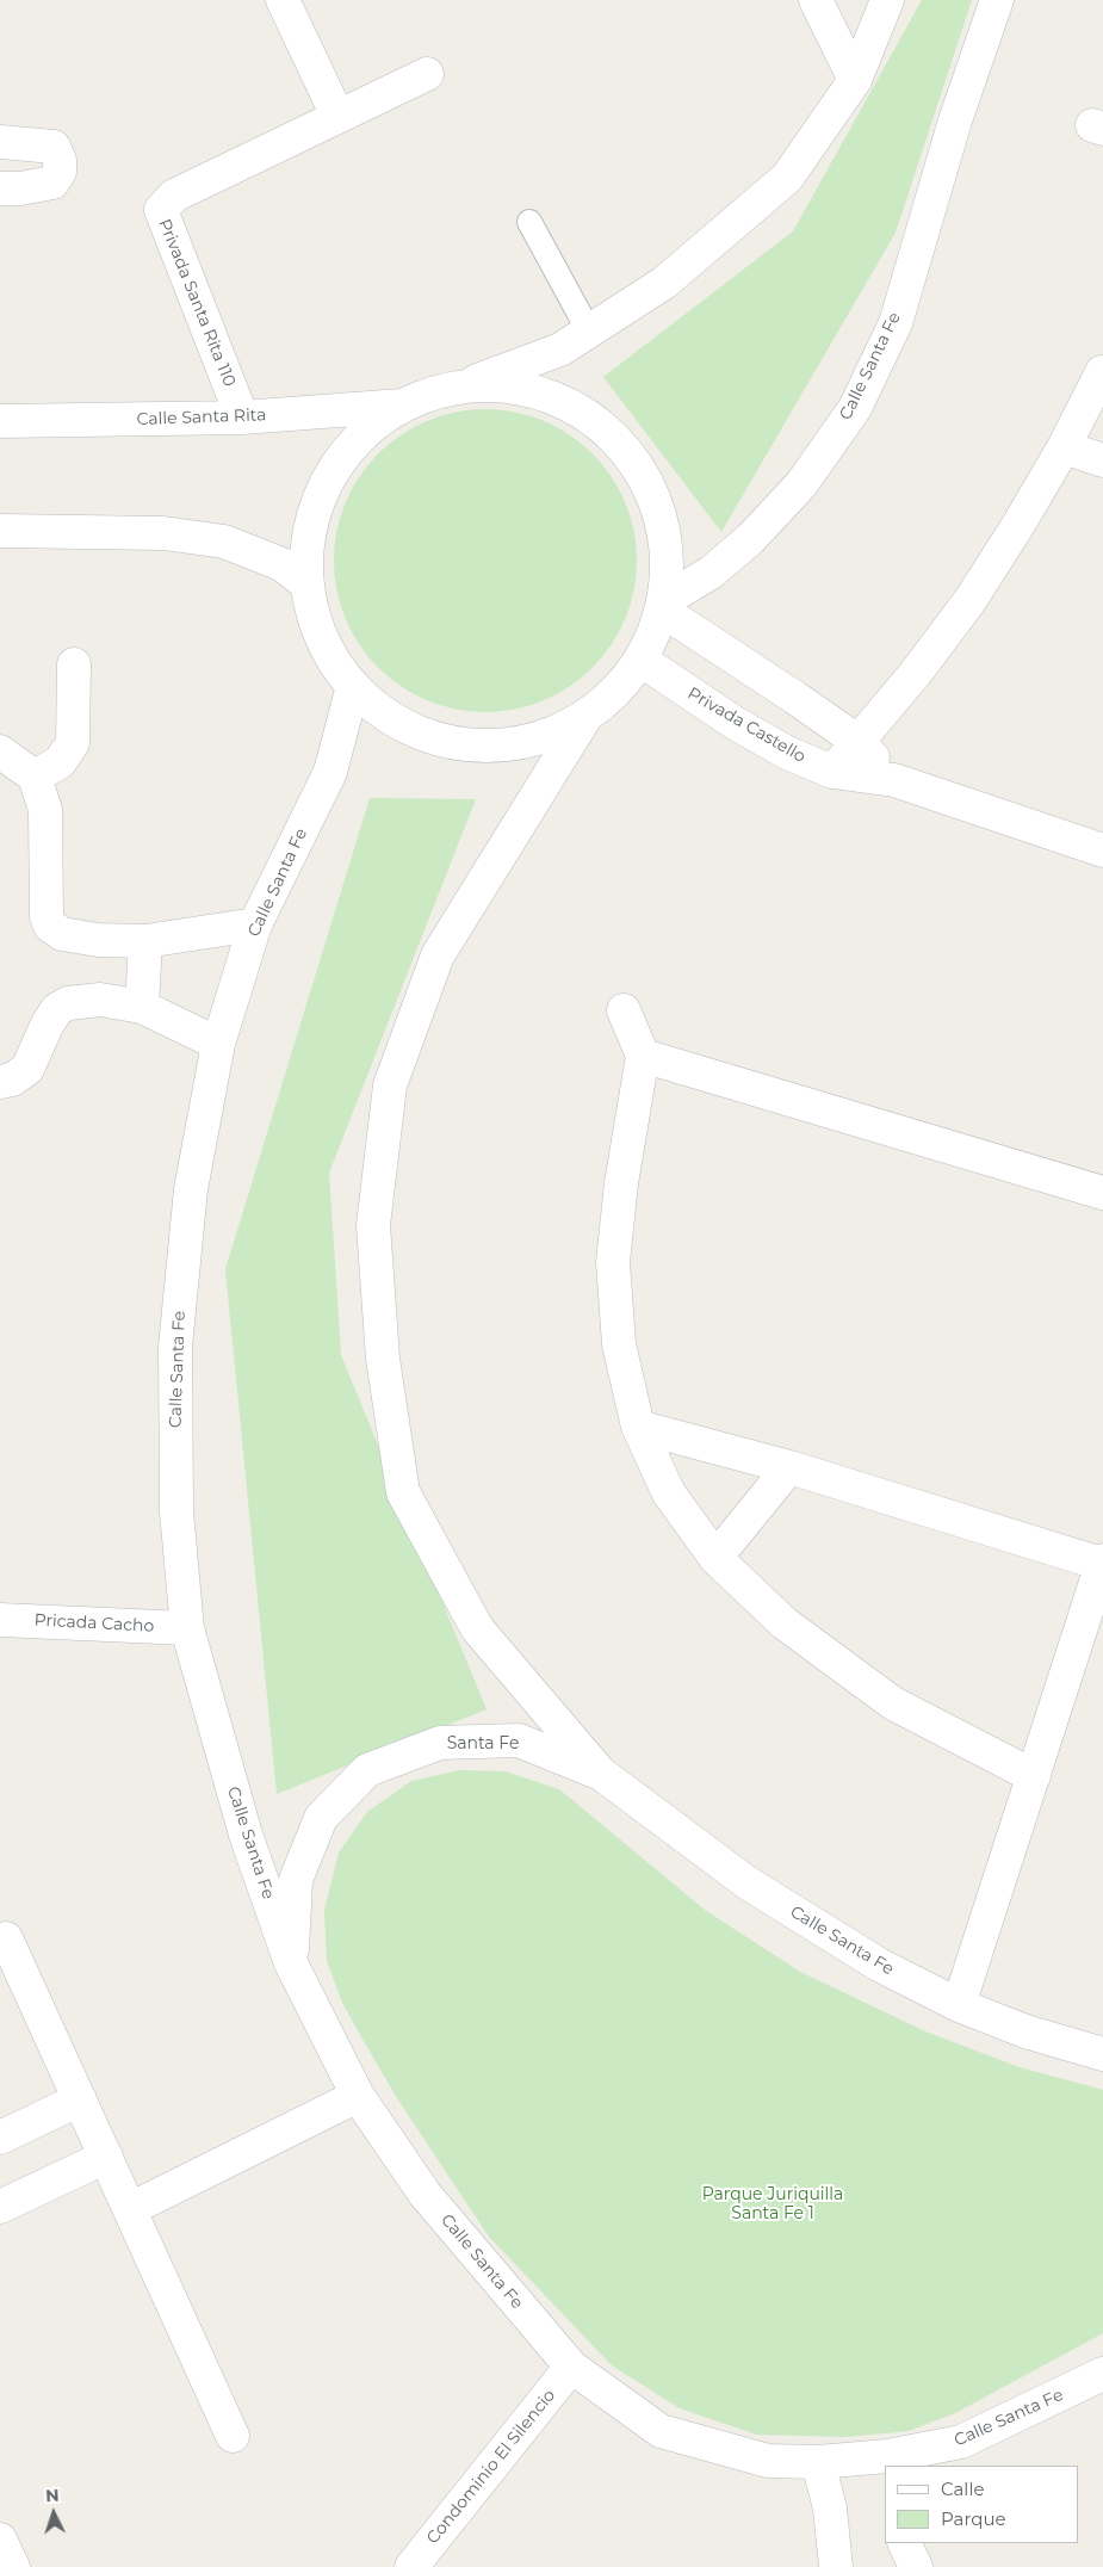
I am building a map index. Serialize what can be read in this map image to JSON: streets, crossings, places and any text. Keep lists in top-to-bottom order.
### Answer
{
  "streets": {
    "street": [
      "Privada Santa Rita 110",
      "Calle Santa Fe",
      "Calle Santa Rita",
      "Privada Castello",
      "Pricada Cacho",
      "Santa Fe",
      "Condominio El Silencio"
    ]
  },
  "crossings": [
    ["Privada Santa Rita 110", "Calle Santa Rita"],
    ["Calle Santa Fe", "Privada Castello"],
    ["Calle Santa Fe", "Pricada Cacho"],
    ["Calle Santa Fe", "Santa Fe"],
    ["Calle Santa Fe", "Condominio El Silencio"]
  ],
  "parks": ["Parque Juriquilla Santa Fe 1"],
  "legend": ["Calle", "Parque"],
  "north": "top"
}
